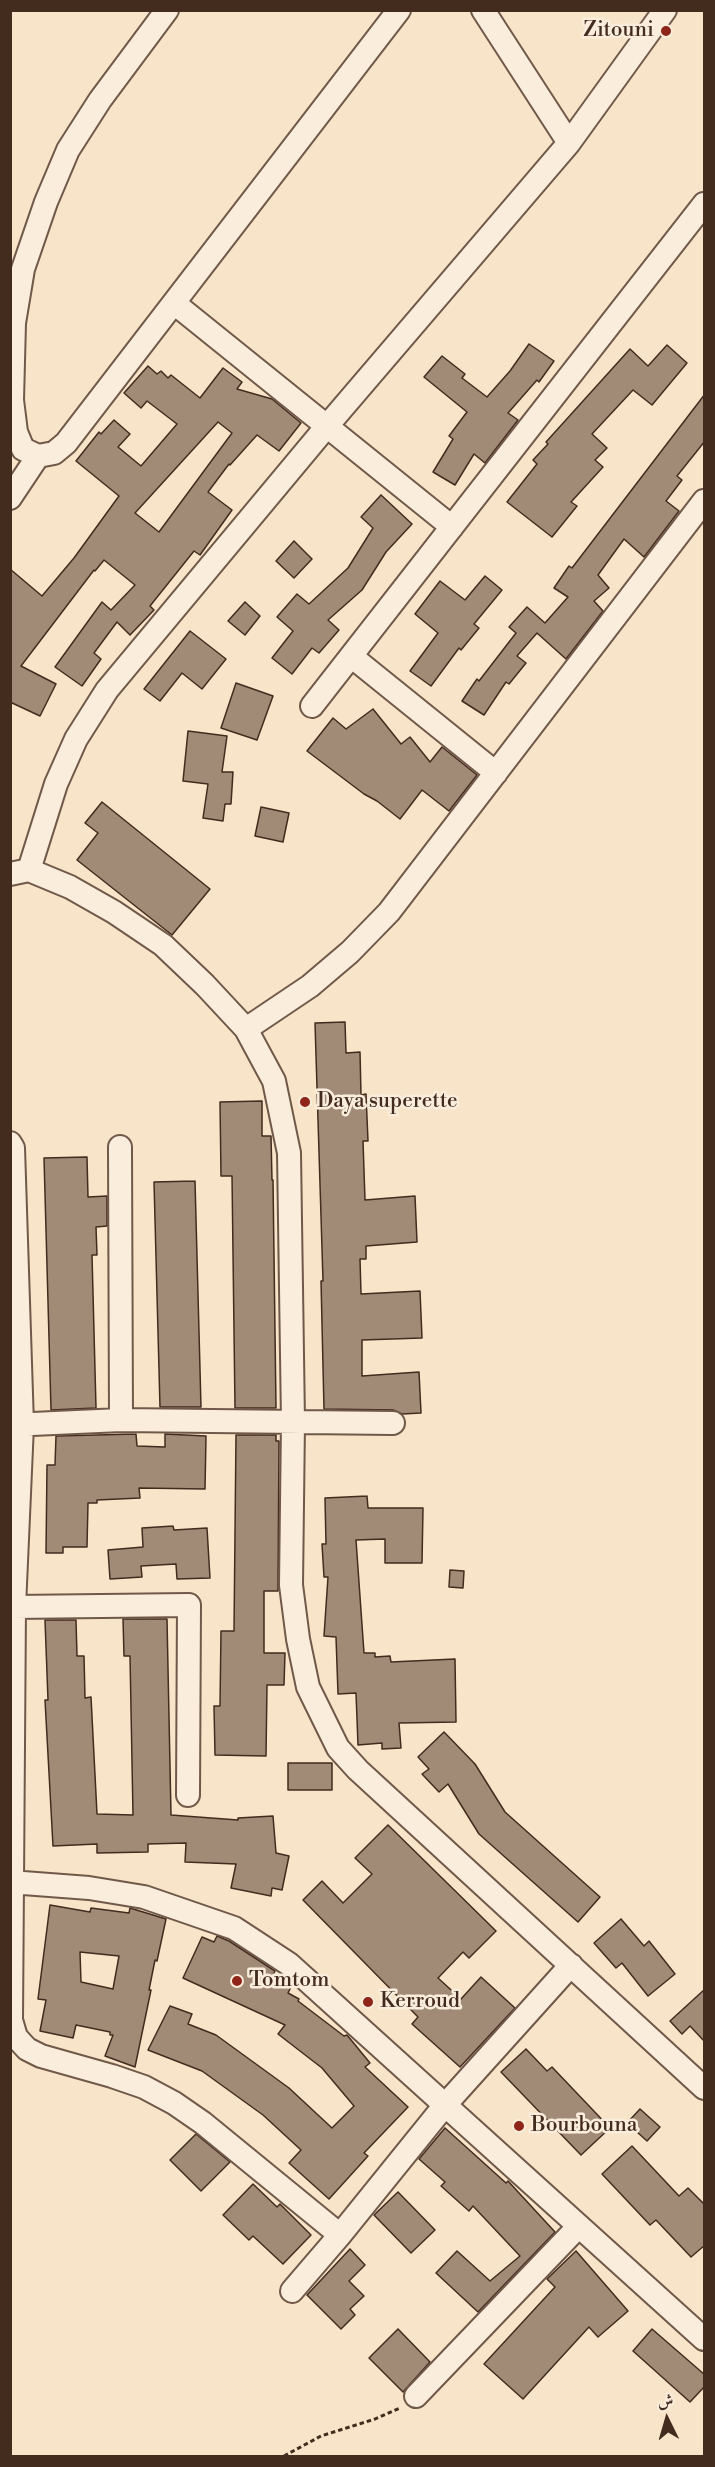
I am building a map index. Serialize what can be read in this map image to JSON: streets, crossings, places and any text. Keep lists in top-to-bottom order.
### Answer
{
  "places": [
    "Zitouni",
    "Daya superette",
    "Tomtom",
    "Kerroud",
    "Bourbouna"
  ],
  "north": "top"
}
